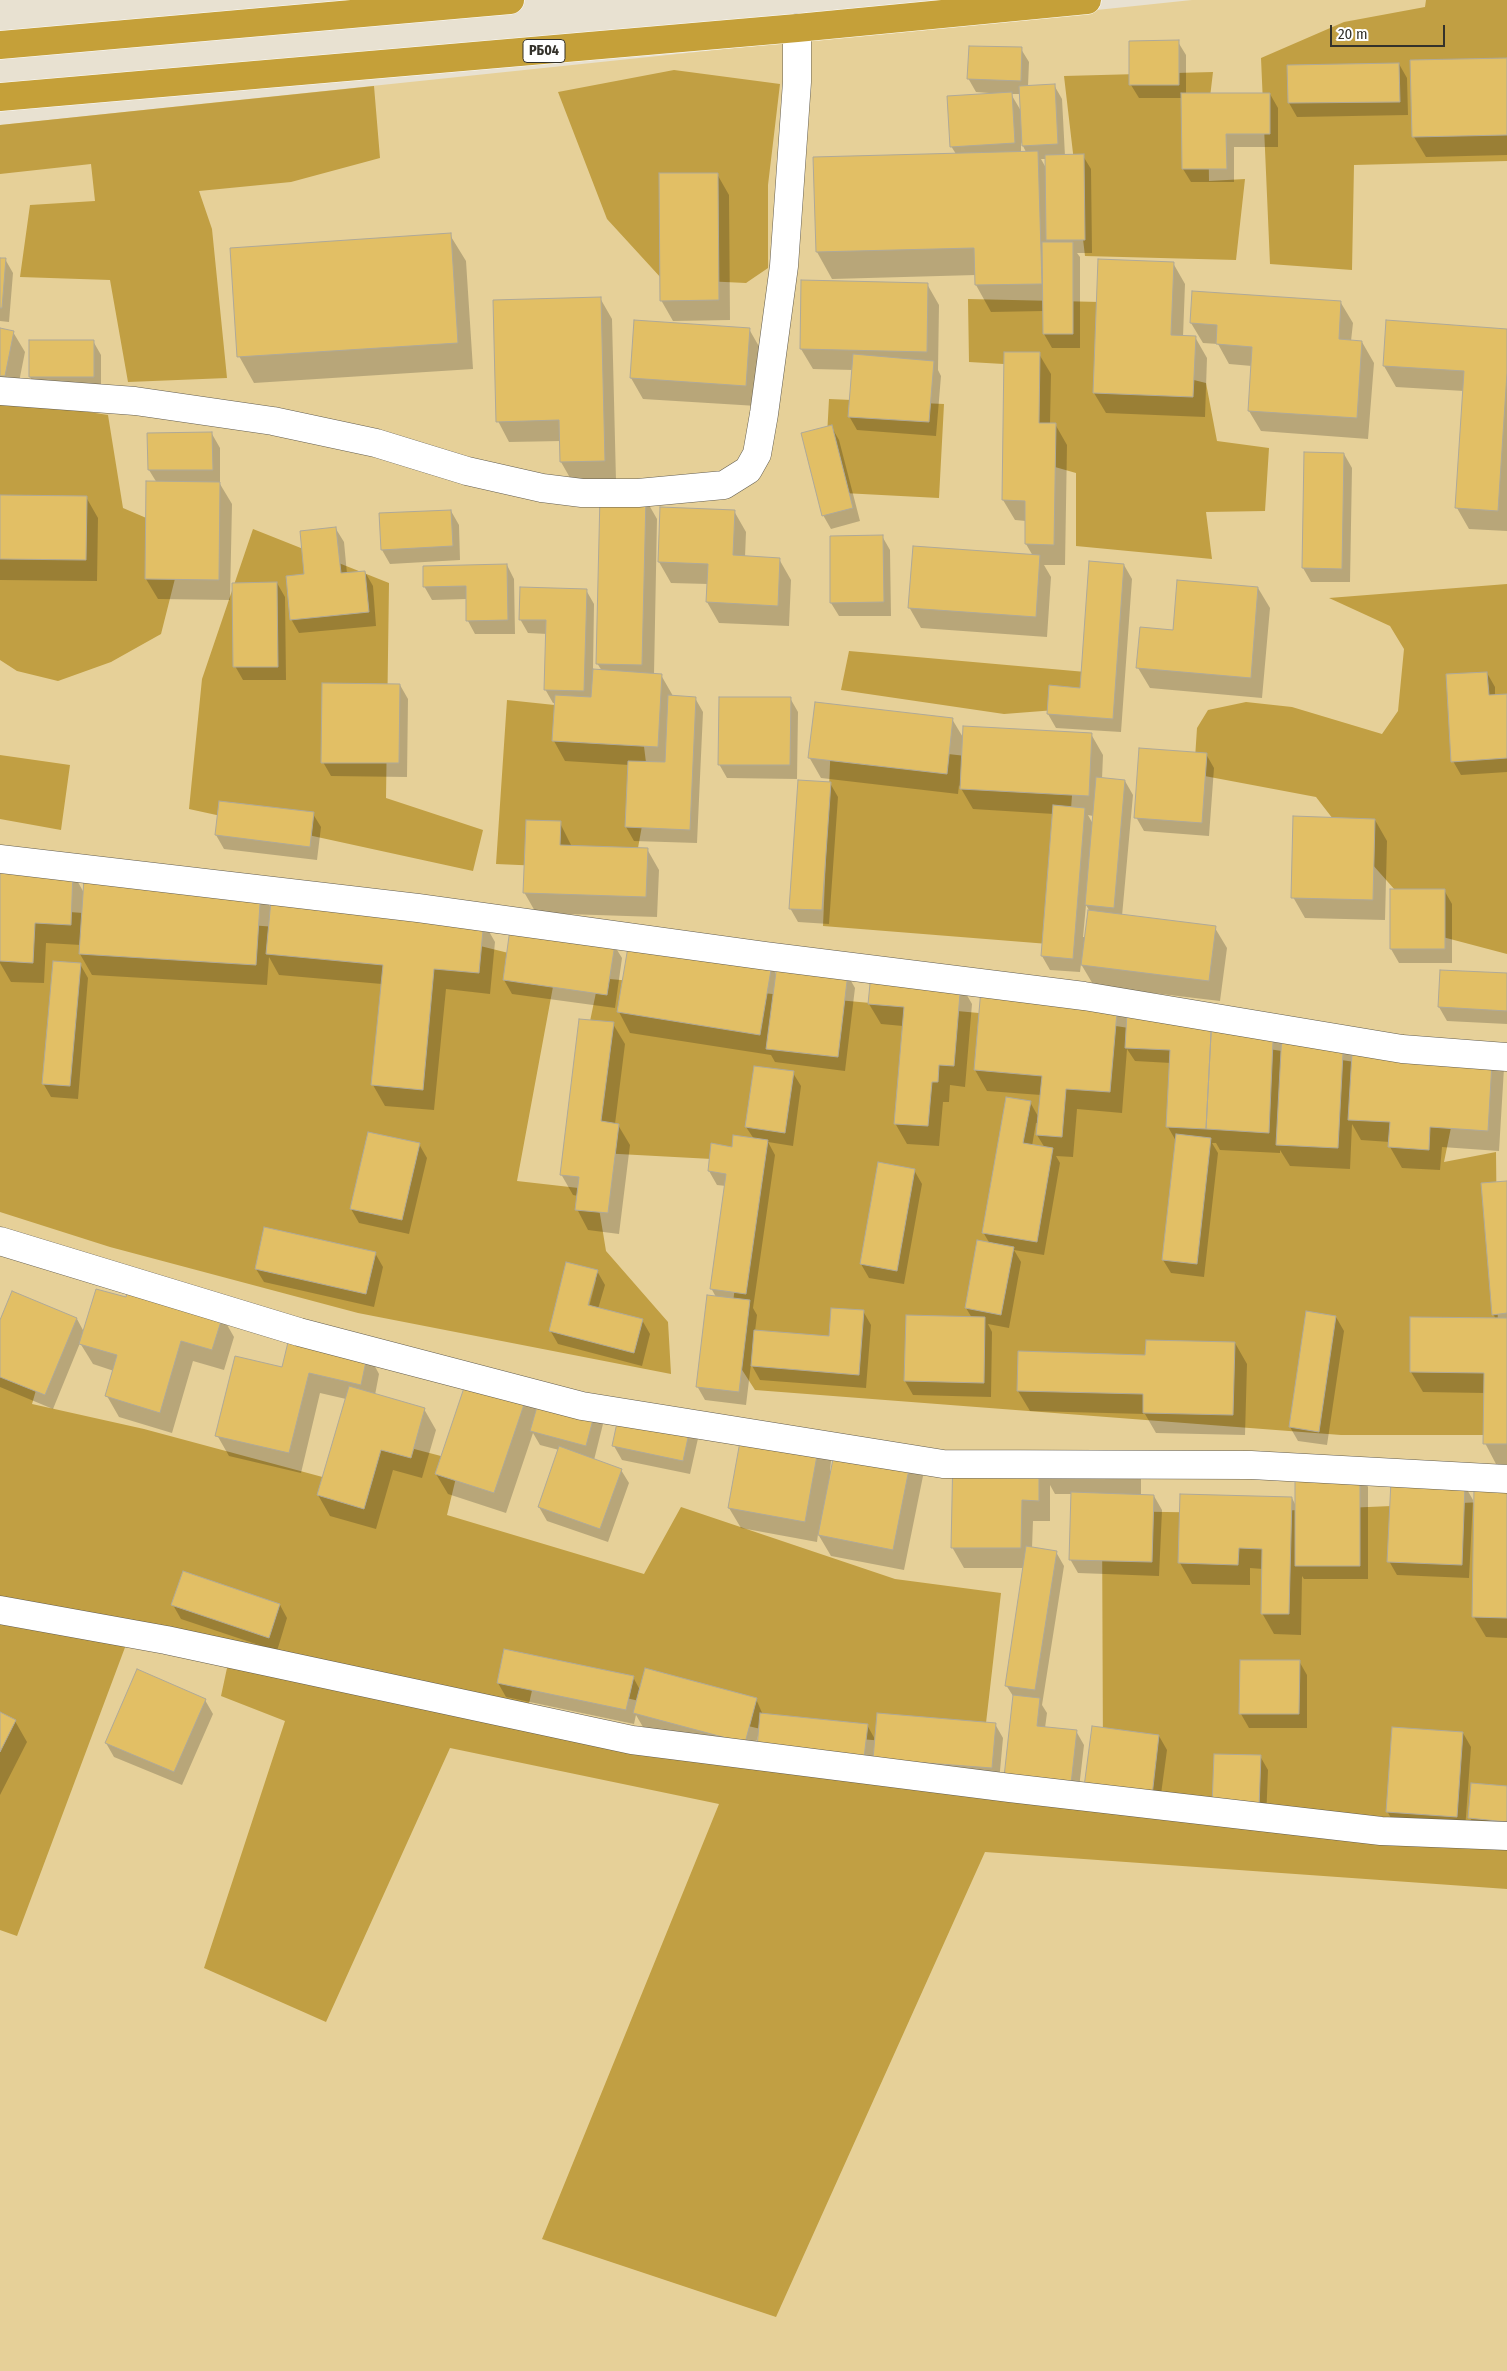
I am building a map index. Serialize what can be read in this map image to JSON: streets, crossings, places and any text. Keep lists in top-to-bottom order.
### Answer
{
  "streets": {
    "highway": ["РБ04"]
  },
  "scale_bar": "20 m"
}
